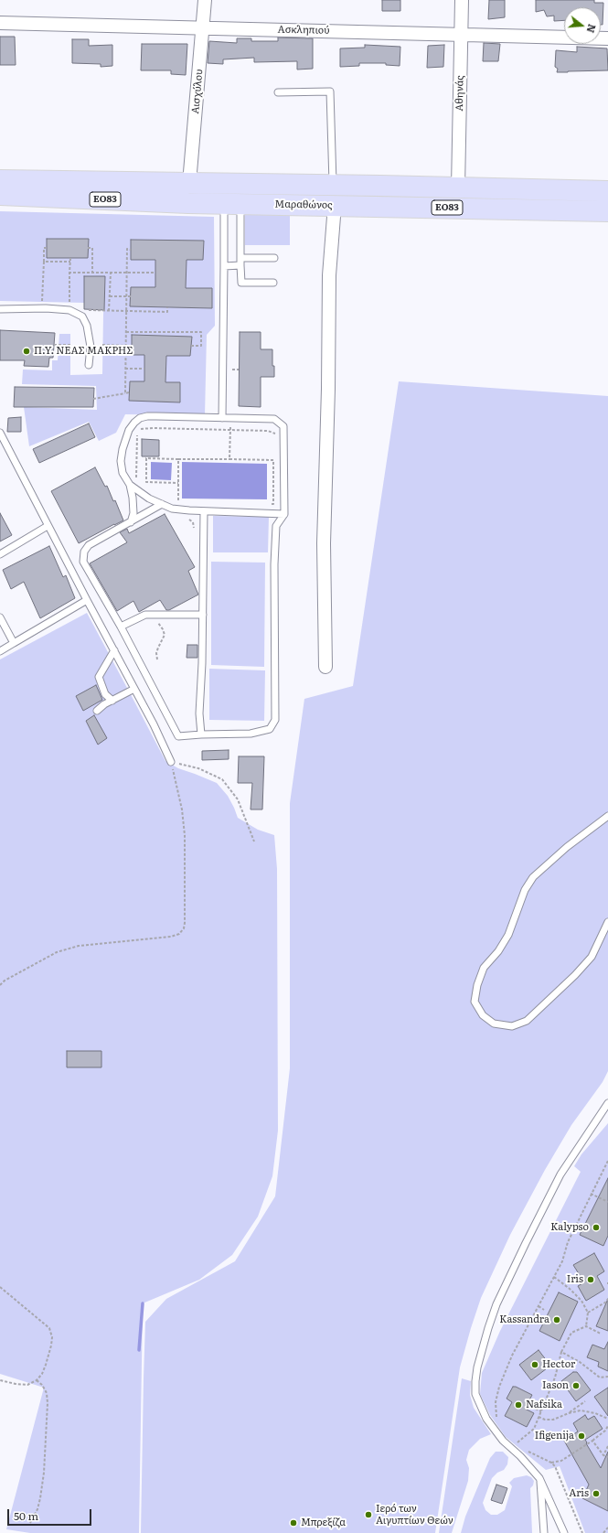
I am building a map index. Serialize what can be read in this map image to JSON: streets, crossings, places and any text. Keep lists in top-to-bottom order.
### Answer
{
  "streets": {
    "main road": ["ΕΟ83", "Μαραθώνος"],
    "street": ["Ασκληπιού", "Αισχύλου", "Αθηνάς"]
  },
  "crossings": [
    ["Ασκληπιού", "Αισχύλου"],
    ["Ασκληπιού", "Αθηνάς"],
    ["Αισχύλου", "Μαραθώνος"],
    ["Αθηνάς", "Μαραθώνος"]
  ],
  "places": [
    "Π.Υ. ΝΕΑΣ ΜΑΚΡΗΣ",
    "Kalypso",
    "Iris",
    "Kassandra",
    "Hector",
    "Iason",
    "Nafsika",
    "Ifigenija",
    "Aris",
    "Ιερό των Αιγυπτίων Θεών",
    "Μπρεξίζα"
  ],
  "scale_bar": "50 m",
  "north": "right"
}
